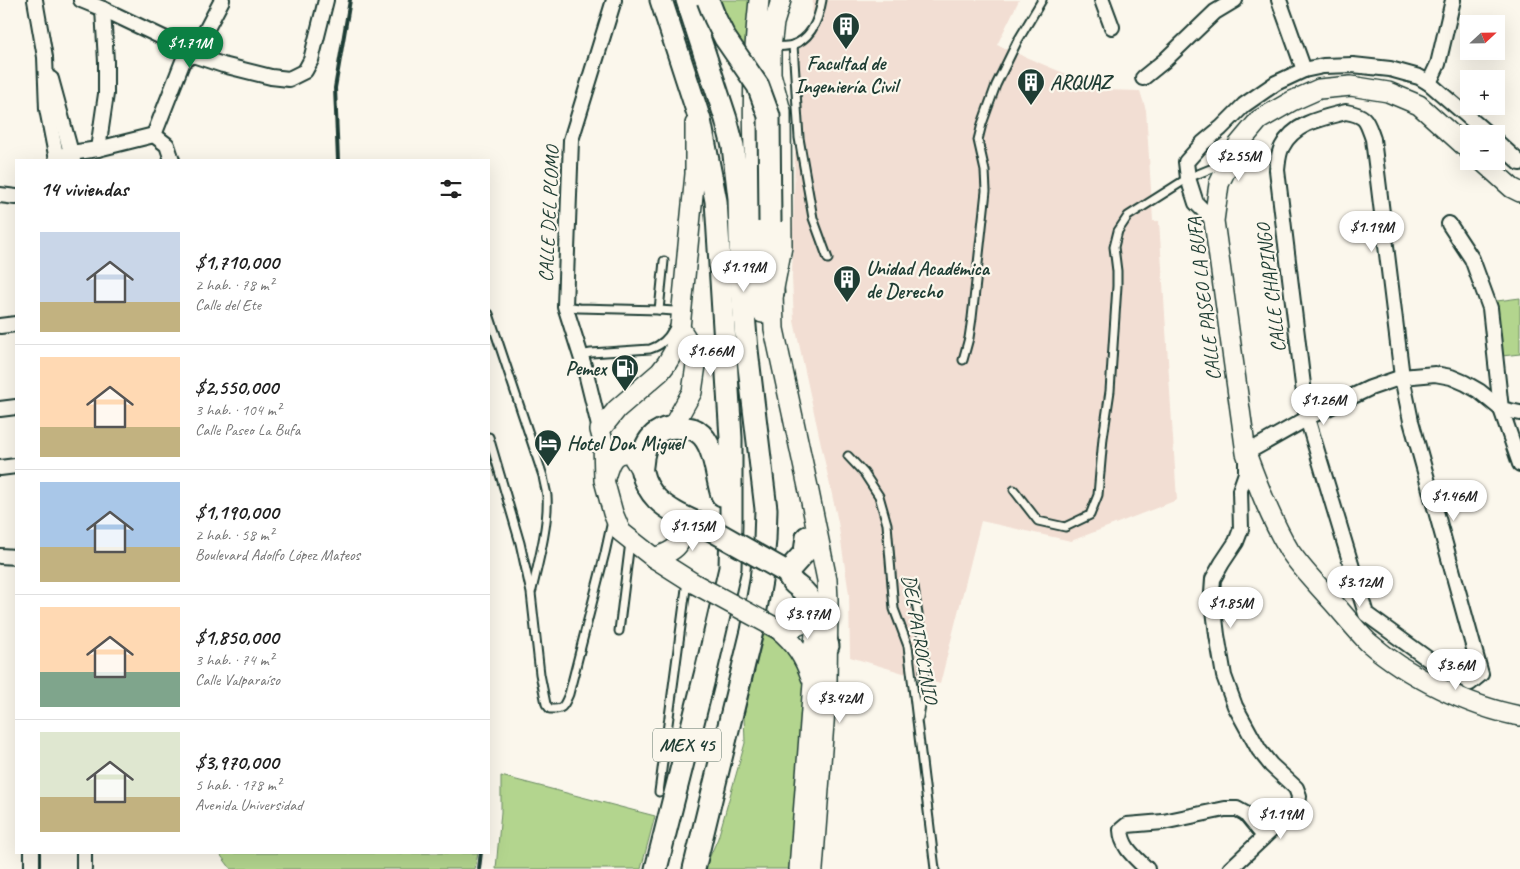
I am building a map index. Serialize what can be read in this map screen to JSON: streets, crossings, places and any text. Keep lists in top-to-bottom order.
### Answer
{
  "streets": {
    "main road": ["MEX 45"],
    "street": ["CALLE DEL PLOMO", "CALLE CHAPINGO", "CALLE PASEO LA BUFA"],
    "lane": ["DEL PATROCINIO"]
  },
  "places": {
    "building": ["Facultad de Ingeniería Civil", "ARQUAZ", "Unidad Académica de Derecho"],
    "fuel station": ["Pemex"],
    "hotel": ["Hotel Don Miguel"]
  },
  "north": "right",
  "page": {
    "map_buttons": ["+", "−"],
    "price": [
      "$1.71M",
      "$2.55M",
      "$1.19M",
      "$1.19M",
      "$1.66M",
      "$1.26M",
      "$1.46M",
      "$1.15M",
      "$3.12M",
      "$1.85M",
      "$3.97M",
      "$3.6M",
      "$3.42M",
      "$1.19M"
    ],
    "heading": "14 viviendas",
    "list": [
      {
        "name": "$1,710,000",
        "note": "2 hab. · 78 m² · Calle del Ete"
      },
      {
        "name": "$2,550,000",
        "note": "3 hab. · 104 m² · Calle Paseo La Bufa"
      },
      {
        "name": "$1,190,000",
        "note": "2 hab. · 58 m² · Boulevard Adolfo López Mateos"
      },
      {
        "name": "$1,850,000",
        "note": "3 hab. · 74 m² · Calle Valparaíso"
      },
      {
        "name": "$3,970,000",
        "note": "5 hab. · 178 m² · Avenida Universidad"
      }
    ]
  }
}
